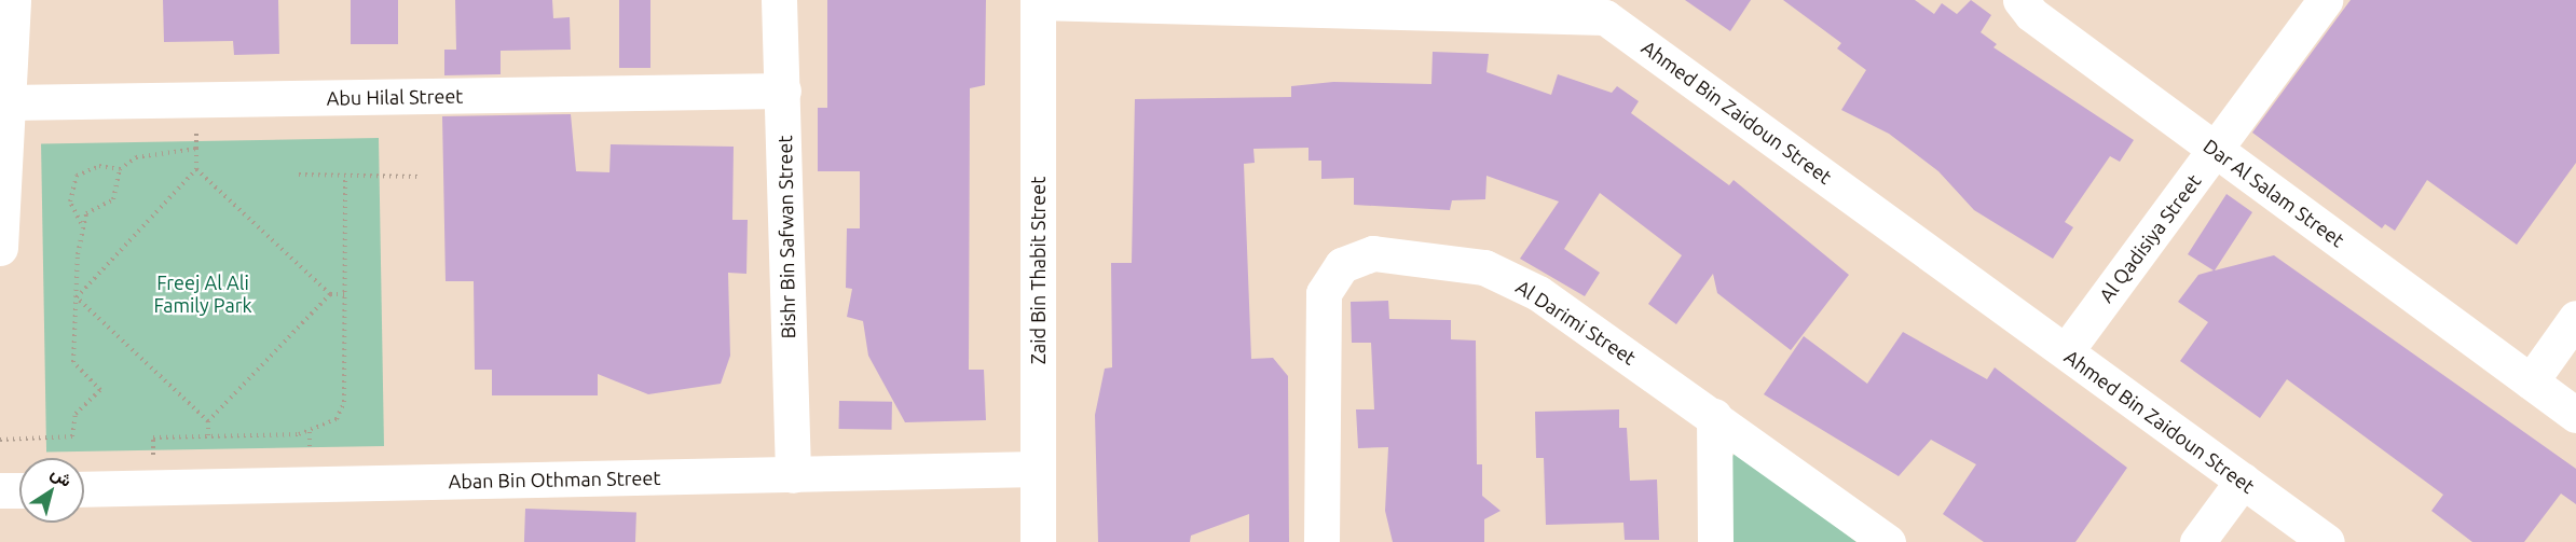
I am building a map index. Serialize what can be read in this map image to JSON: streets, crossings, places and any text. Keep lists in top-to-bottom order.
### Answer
{
  "streets": {
    "street": [
      "Abu Hilal Street",
      "Ahmed Bin Zaidoun Street",
      "Dar Al Salam Street",
      "Bishr Bin Safwan Street",
      "Al Qadisiya Street",
      "Zaid Bin Thabit Street",
      "Al Darimi Street",
      "Aban Bin Othman Street"
    ]
  },
  "crossings": [
    ["Abu Hilal Street", "Bishr Bin Safwan Street"],
    ["Ahmed Bin Zaidoun Street", "Al Qadisiya Street"],
    ["Ahmed Bin Zaidoun Street", "Zaid Bin Thabit Street"],
    ["Dar Al Salam Street", "Al Qadisiya Street"],
    ["Bishr Bin Safwan Street", "Aban Bin Othman Street"],
    ["Zaid Bin Thabit Street", "Aban Bin Othman Street"]
  ],
  "parks": ["Freej Al Ali Family Park"],
  "north": "top right"
}
